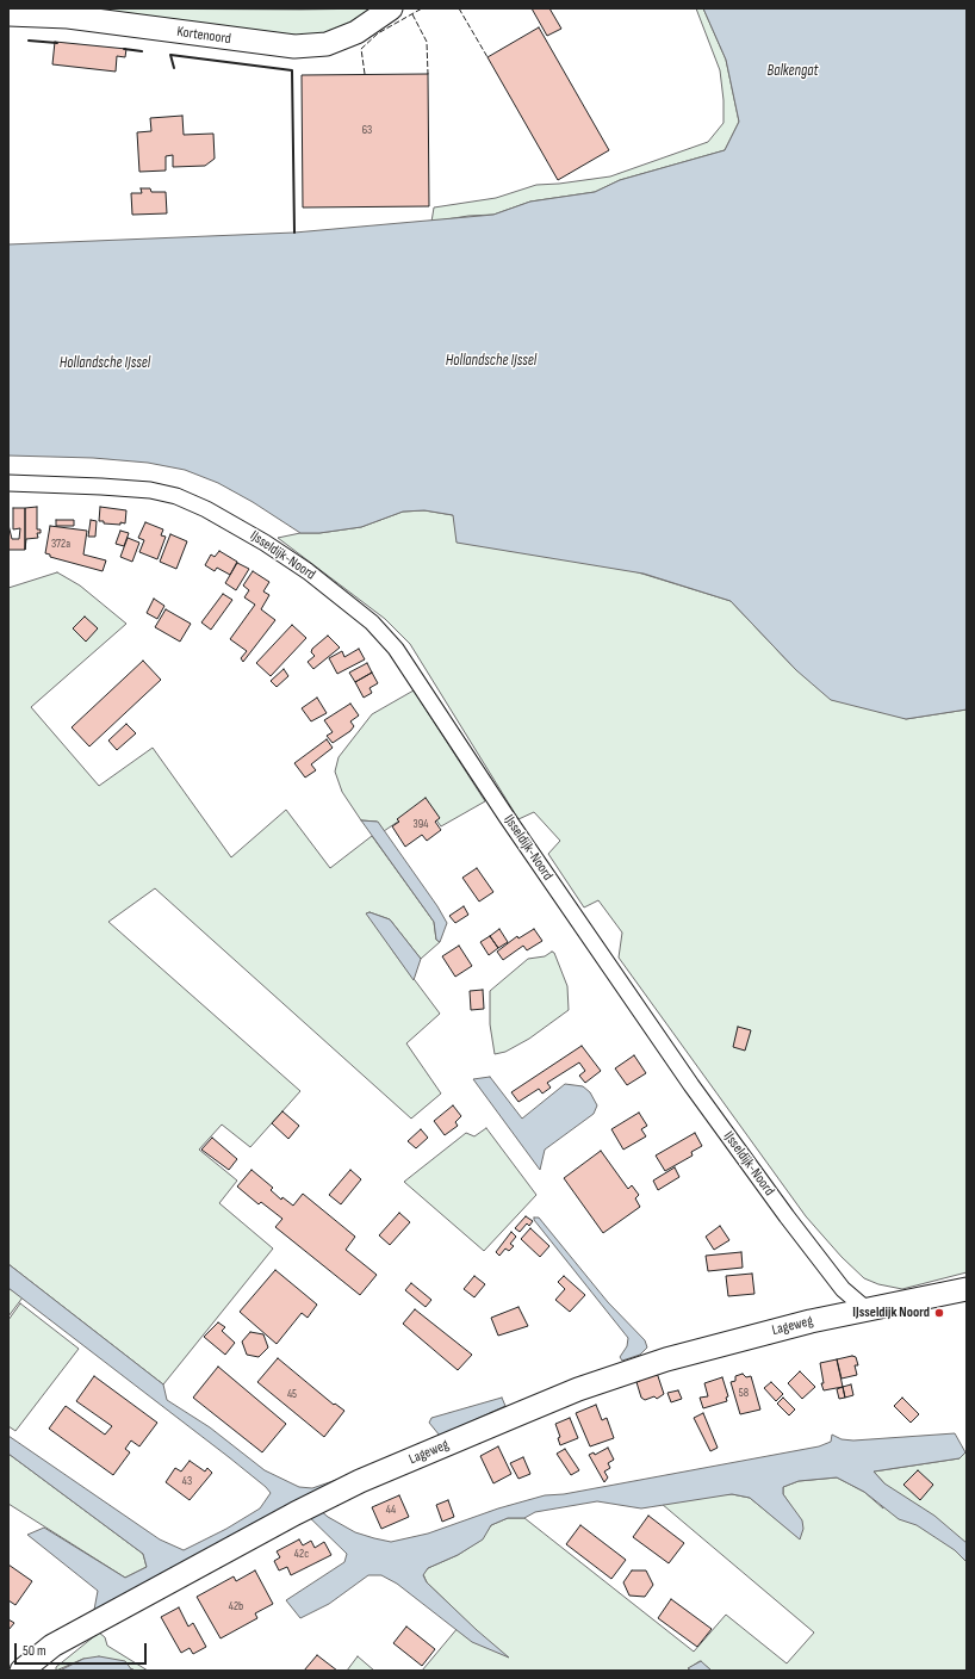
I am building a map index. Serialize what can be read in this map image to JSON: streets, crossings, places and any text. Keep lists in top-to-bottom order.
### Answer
{
  "streets": {
    "street": ["Kortenoord", "IJsseldijk-Noord", "Lageweg"]
  },
  "crossings": [
    ["IJsseldijk-Noord", "Lageweg"]
  ],
  "water": ["Balkengat", "Hollandsche IJssel"],
  "places": ["IJsseldijk Noord"],
  "house_numbers": [
    "63",
    "372a",
    "394",
    "58",
    "45",
    "43",
    "44",
    "42c",
    "42b"
  ],
  "scale_bar": "50 m"
}
